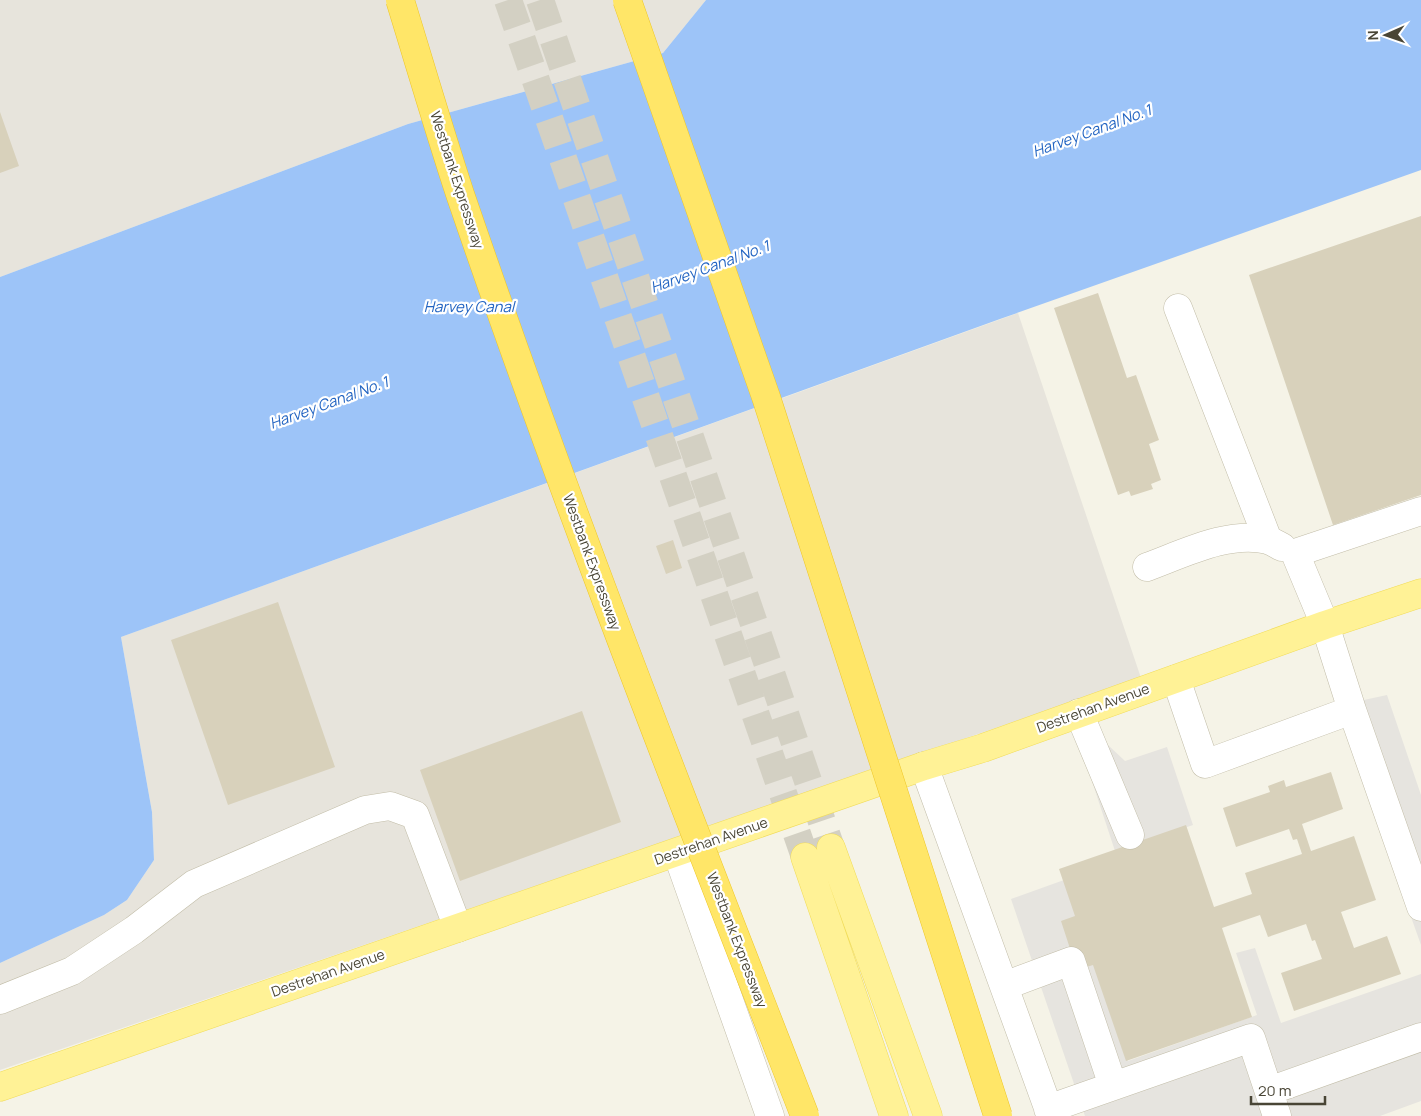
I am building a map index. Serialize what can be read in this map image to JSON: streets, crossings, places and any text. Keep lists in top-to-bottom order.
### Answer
{
  "streets": {
    "highway": ["Westbank Expressway"],
    "main road": ["Destrehan Avenue"]
  },
  "crossings": [
    ["Westbank Expressway", "Destrehan Avenue"]
  ],
  "water": ["Harvey Canal No. 1", "Harvey Canal"],
  "scale_bar": "20 m",
  "north": "left"
}
